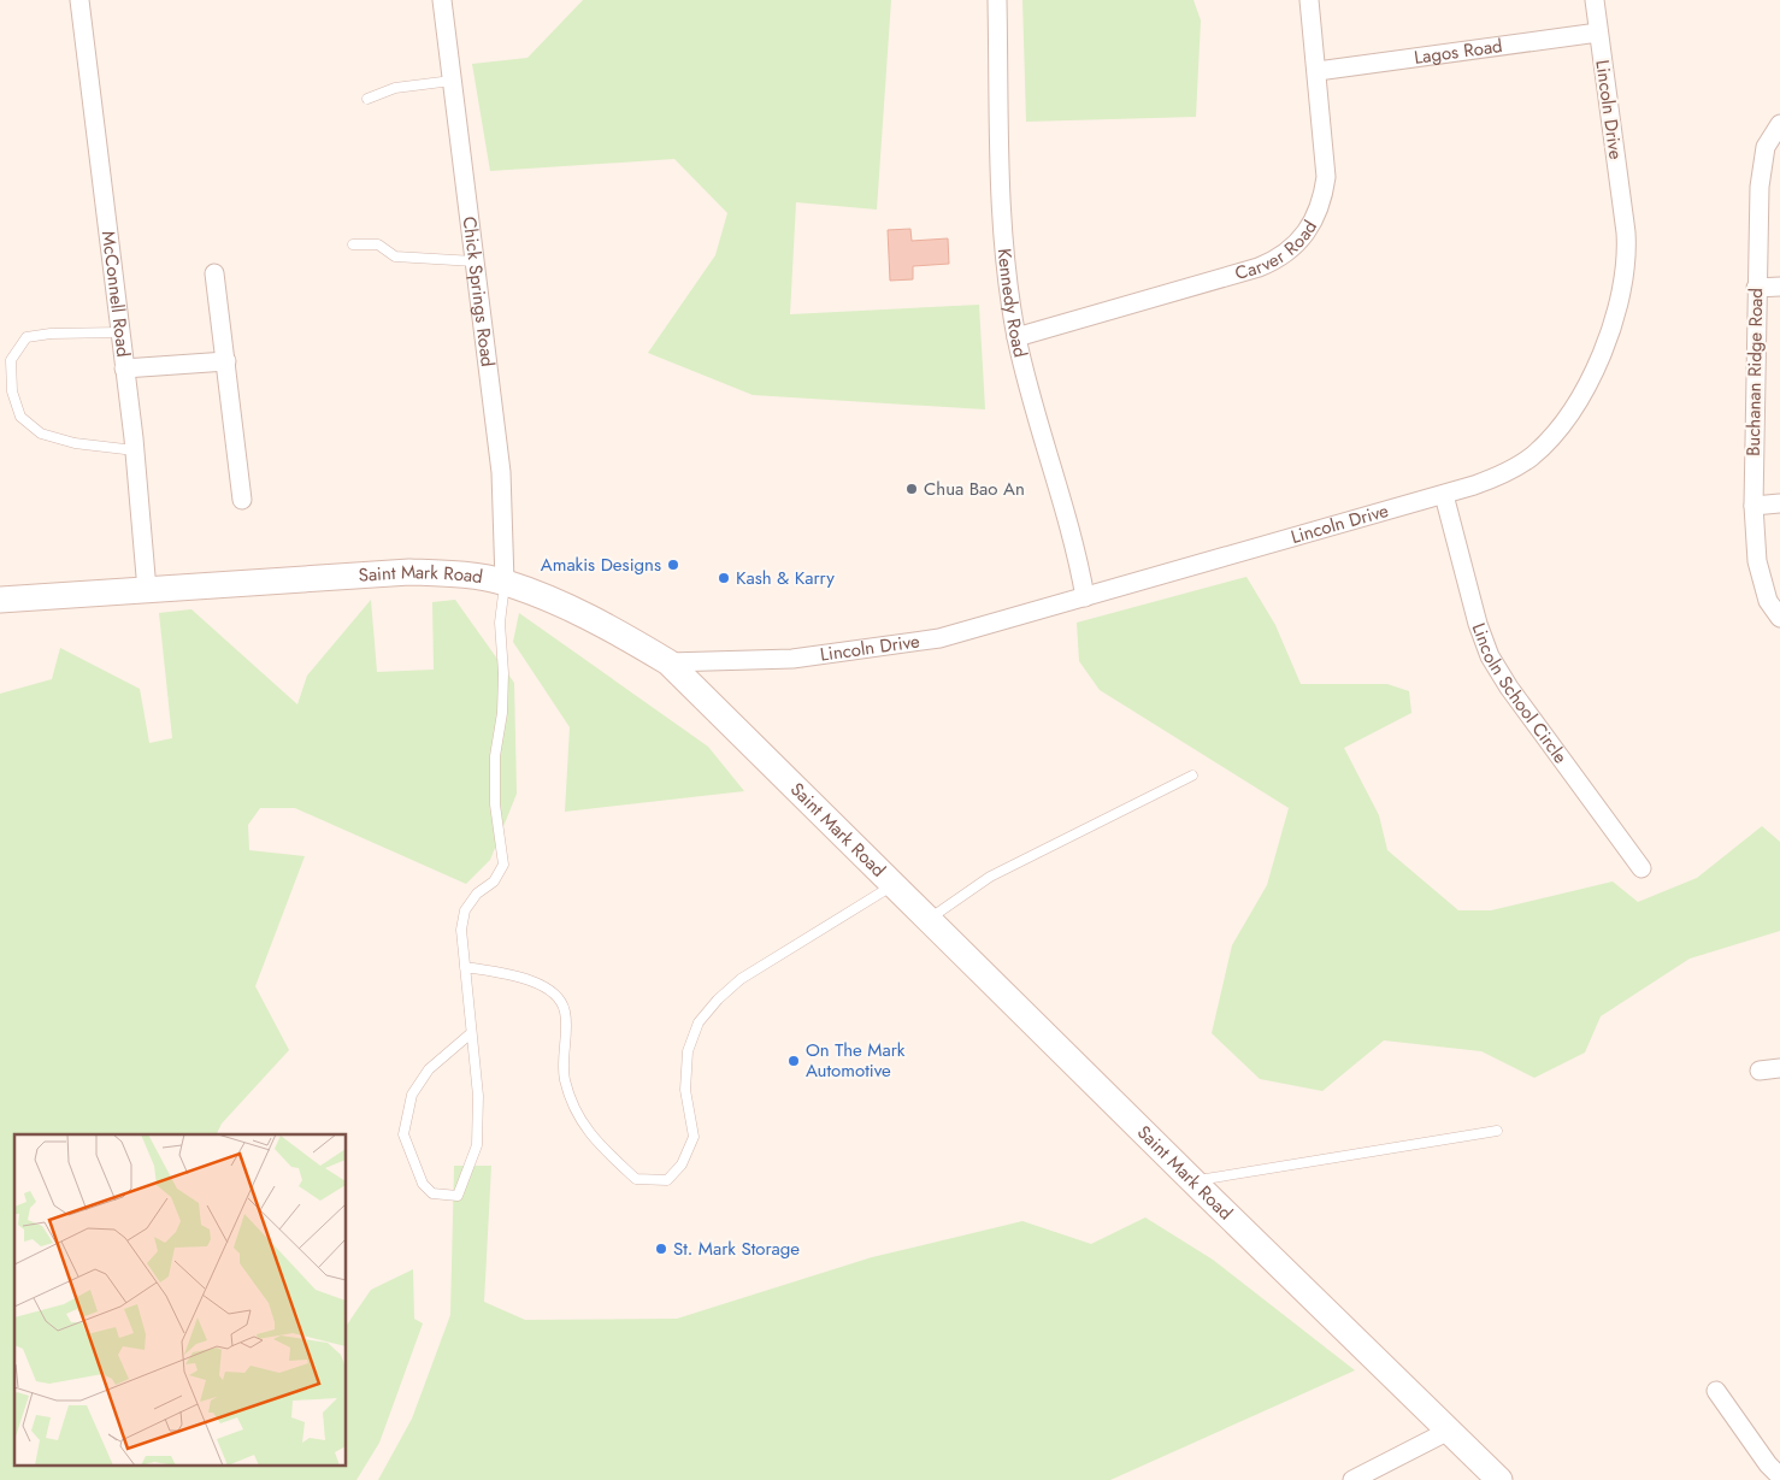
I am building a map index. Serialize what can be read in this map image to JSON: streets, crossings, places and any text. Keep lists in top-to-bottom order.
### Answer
{
  "streets": {
    "street": [
      "Lagos Road",
      "Lincoln Drive",
      "Carver Road",
      "Chick Springs Road",
      "McConnell Road",
      "Kennedy Road",
      "Buchanan Ridge Road",
      "Saint Mark Road",
      "Lincoln School Circle"
    ]
  },
  "crossings": [
    ["Lagos Road", "Lincoln Drive"],
    ["Lagos Road", "Carver Road"],
    ["Lincoln Drive", "Kennedy Road"],
    ["Lincoln Drive", "Saint Mark Road"],
    ["Lincoln Drive", "Lincoln School Circle"],
    ["Carver Road", "Kennedy Road"],
    ["Chick Springs Road", "Saint Mark Road"],
    ["McConnell Road", "Saint Mark Road"]
  ],
  "places": [
    "Chua Bao An",
    "Amakis Designs",
    "Kash & Karry",
    "On The Mark Automotive",
    "St. Mark Storage"
  ]
}
